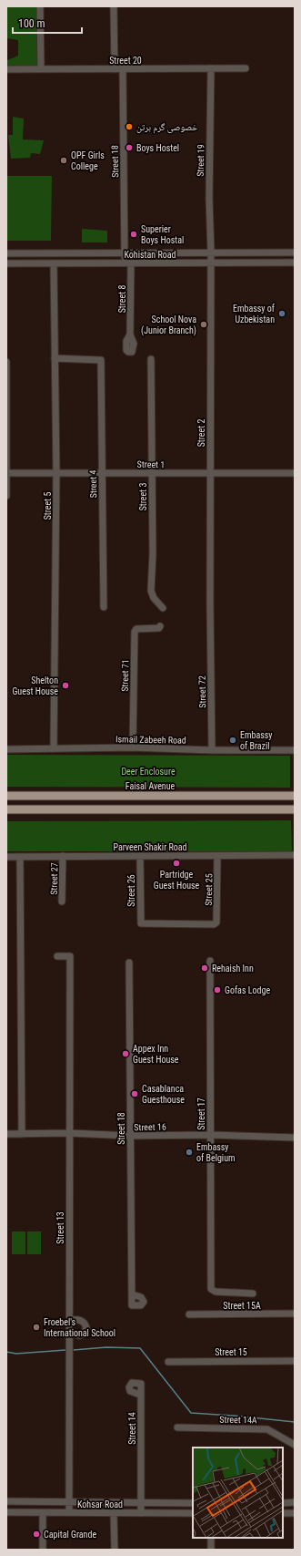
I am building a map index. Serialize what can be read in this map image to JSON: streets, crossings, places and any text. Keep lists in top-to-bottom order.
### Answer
{
  "streets": {
    "main road": ["Faisal Avenue"],
    "street": [
      "Street 20",
      "Street 19",
      "Street 18",
      "Kohistan Road",
      "Street 8",
      "Street 2",
      "Street 1",
      "Street 4",
      "Street 3",
      "Street 5",
      "Street 71",
      "Street 72",
      "Ismail Zabeeh Road",
      "Parveen Shakir Road",
      "Street 27",
      "Street 25",
      "Street 26",
      "Street 17",
      "Street 16",
      "Street 13",
      "Street 15A",
      "Street 15",
      "Street 14A",
      "Street 14",
      "Kohsar Road"
    ]
  },
  "crossings": [
    ["Street 20", "Street 19"],
    ["Street 20", "Street 18"],
    ["Street 19", "Kohistan Road"],
    ["Street 19", "Street 2"],
    ["Street 18", "Kohistan Road"],
    ["Street 18", "Street 8"],
    ["Street 18", "Street 16"],
    ["Kohistan Road", "Street 8"],
    ["Kohistan Road", "Street 2"],
    ["Kohistan Road", "Street 5"],
    ["Street 2", "Street 1"],
    ["Street 2", "Street 72"],
    ["Street 1", "Street 4"],
    ["Street 1", "Street 3"],
    ["Street 1", "Street 5"],
    ["Street 4", "Street 5"],
    ["Street 5", "Ismail Zabeeh Road"],
    ["Street 71", "Ismail Zabeeh Road"],
    ["Street 72", "Ismail Zabeeh Road"],
    ["Parveen Shakir Road", "Street 27"],
    ["Parveen Shakir Road", "Street 25"],
    ["Parveen Shakir Road", "Street 26"],
    ["Street 25", "Street 26"],
    ["Street 17", "Street 16"],
    ["Street 16", "Street 13"],
    ["Street 13", "Kohsar Road"],
    ["Street 14", "Kohsar Road"]
  ],
  "parks": ["Deer Enclosure"],
  "places": [
    "خصوصی گرم برتن",
    "Boys Hostel",
    "OPF Girls College",
    "Superier Boys Hostal",
    "Embassy of Uzbekistan",
    "School Nova (Junior Branch)",
    "Shelton Guest House",
    "Embassy of Brazil",
    "Partridge Guest House",
    "Rehaish Inn",
    "Gofas Lodge",
    "Appex Inn Guest House",
    "Casablanca Guesthouse",
    "Embassy of Belgium",
    "Froebel's International School",
    "Capital Grande"
  ],
  "scale_bar": "100 m"
}
